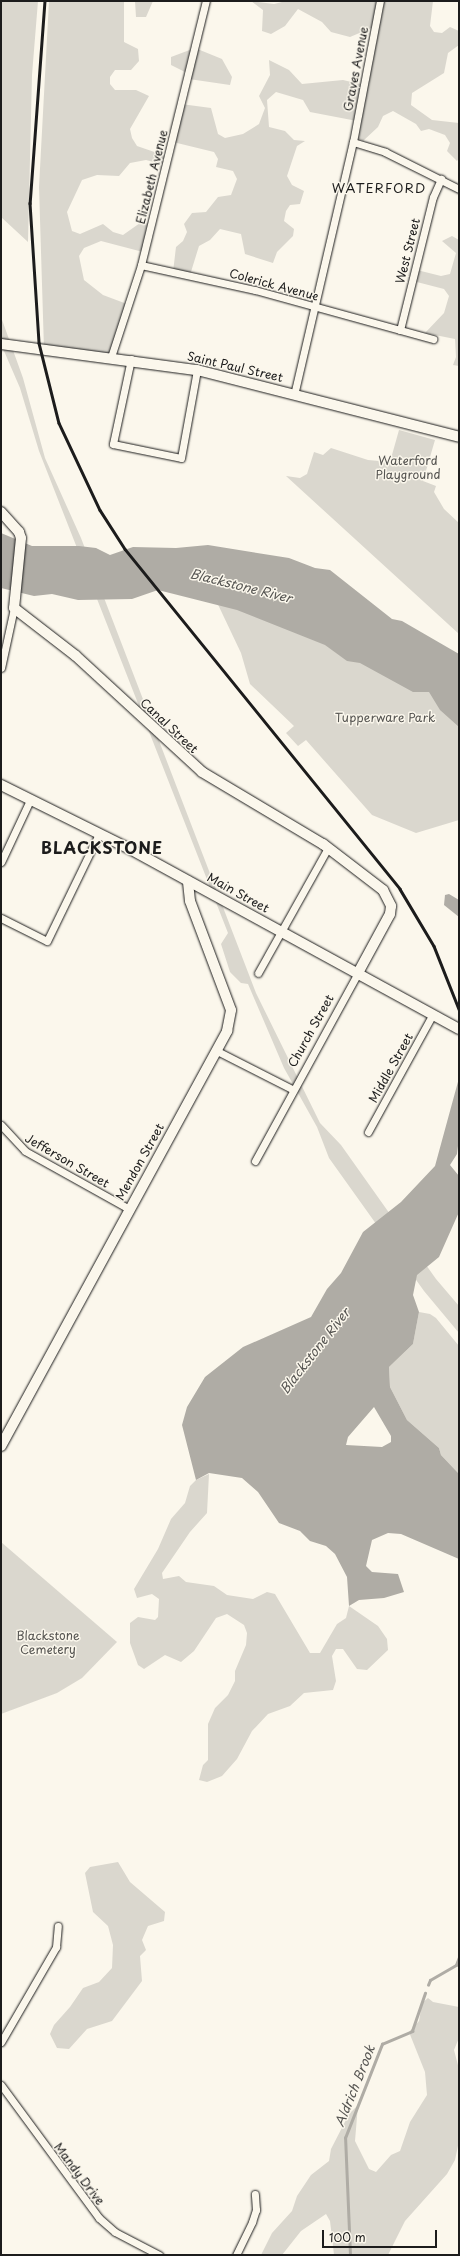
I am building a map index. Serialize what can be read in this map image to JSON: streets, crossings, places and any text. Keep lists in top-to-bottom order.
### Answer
{
  "streets": {
    "street": [
      "Graves Avenue",
      "Elizabeth Avenue",
      "West Street",
      "Colerick Avenue",
      "Saint Paul Street",
      "Canal Street",
      "Main Street",
      "Church Street",
      "Middle Street",
      "Jefferson Street",
      "Mendon Street",
      "Mandy Drive"
    ]
  },
  "crossings": [
    ["Elizabeth Avenue", "Colerick Avenue"],
    ["Elizabeth Avenue", "Saint Paul Street"],
    ["West Street", "Colerick Avenue"],
    ["Canal Street", "Church Street"],
    ["Main Street", "Church Street"],
    ["Main Street", "Middle Street"],
    ["Main Street", "Mendon Street"],
    ["Jefferson Street", "Mendon Street"]
  ],
  "districts": ["WATERFORD", "BLACKSTONE"],
  "water": ["Blackstone River", "Aldrich Brook"],
  "parks": ["Waterford Playground", "Tupperware Park", "Blackstone Cemetery"],
  "scale_bar": "100 m"
}
